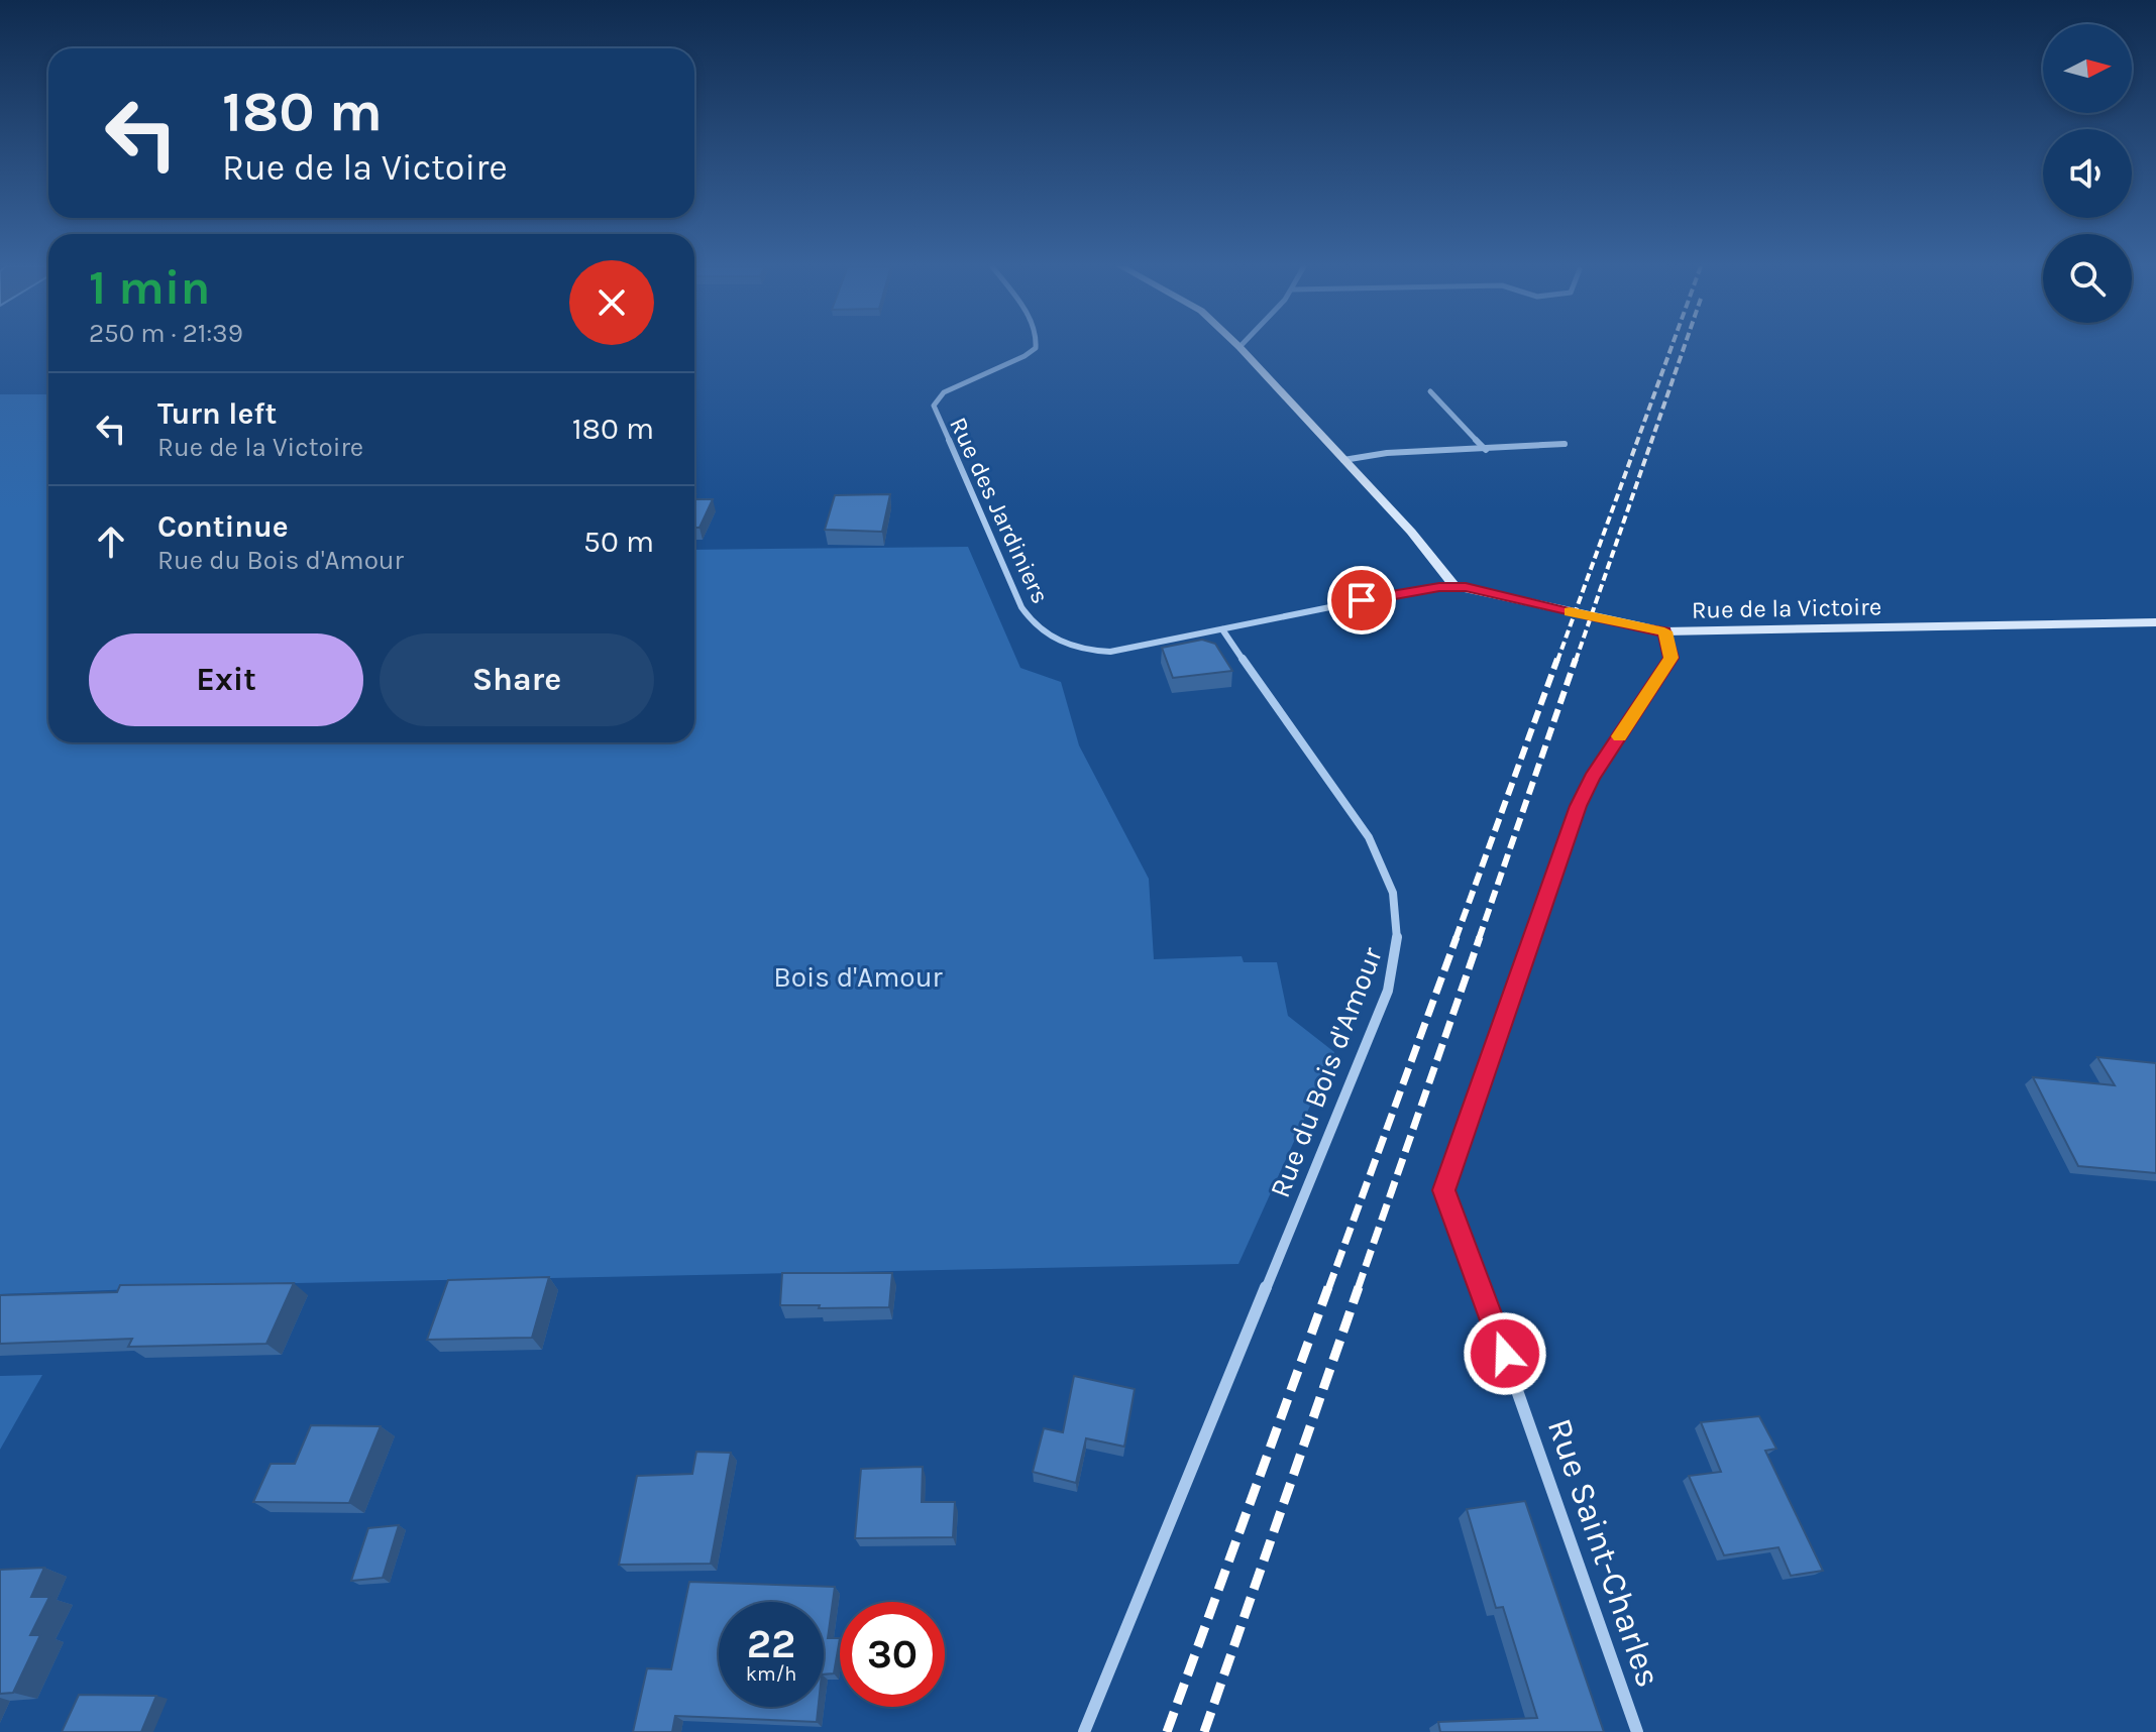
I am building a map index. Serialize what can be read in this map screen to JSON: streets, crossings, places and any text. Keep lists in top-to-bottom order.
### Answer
{
  "streets": {
    "street": [
      "Rue des Jardiniers",
      "Rue de la Victoire",
      "Rue du Bois d'Amour",
      "Rue Saint-Charles"
    ]
  },
  "crossings": [
    ["Rue des Jardiniers", "Rue du Bois d'Amour"],
    ["Rue de la Victoire", "Rue Saint-Charles"]
  ],
  "parks": ["Bois d'Amour"],
  "north": "right",
  "page": {
    "turn": ["180 m", "Rue de la Victoire"],
    "heading": ["1 min", "250 m · 21:39"],
    "list": [
      {
        "name": "Turn left",
        "note": "Rue de la Victoire",
        "value": "180 m"
      },
      {
        "name": "Continue",
        "note": "Rue du Bois d'Amour",
        "value": "50 m"
      }
    ],
    "buttons": ["Exit", "Share"],
    "speed": "22 km/h",
    "limit": "30"
  }
}
